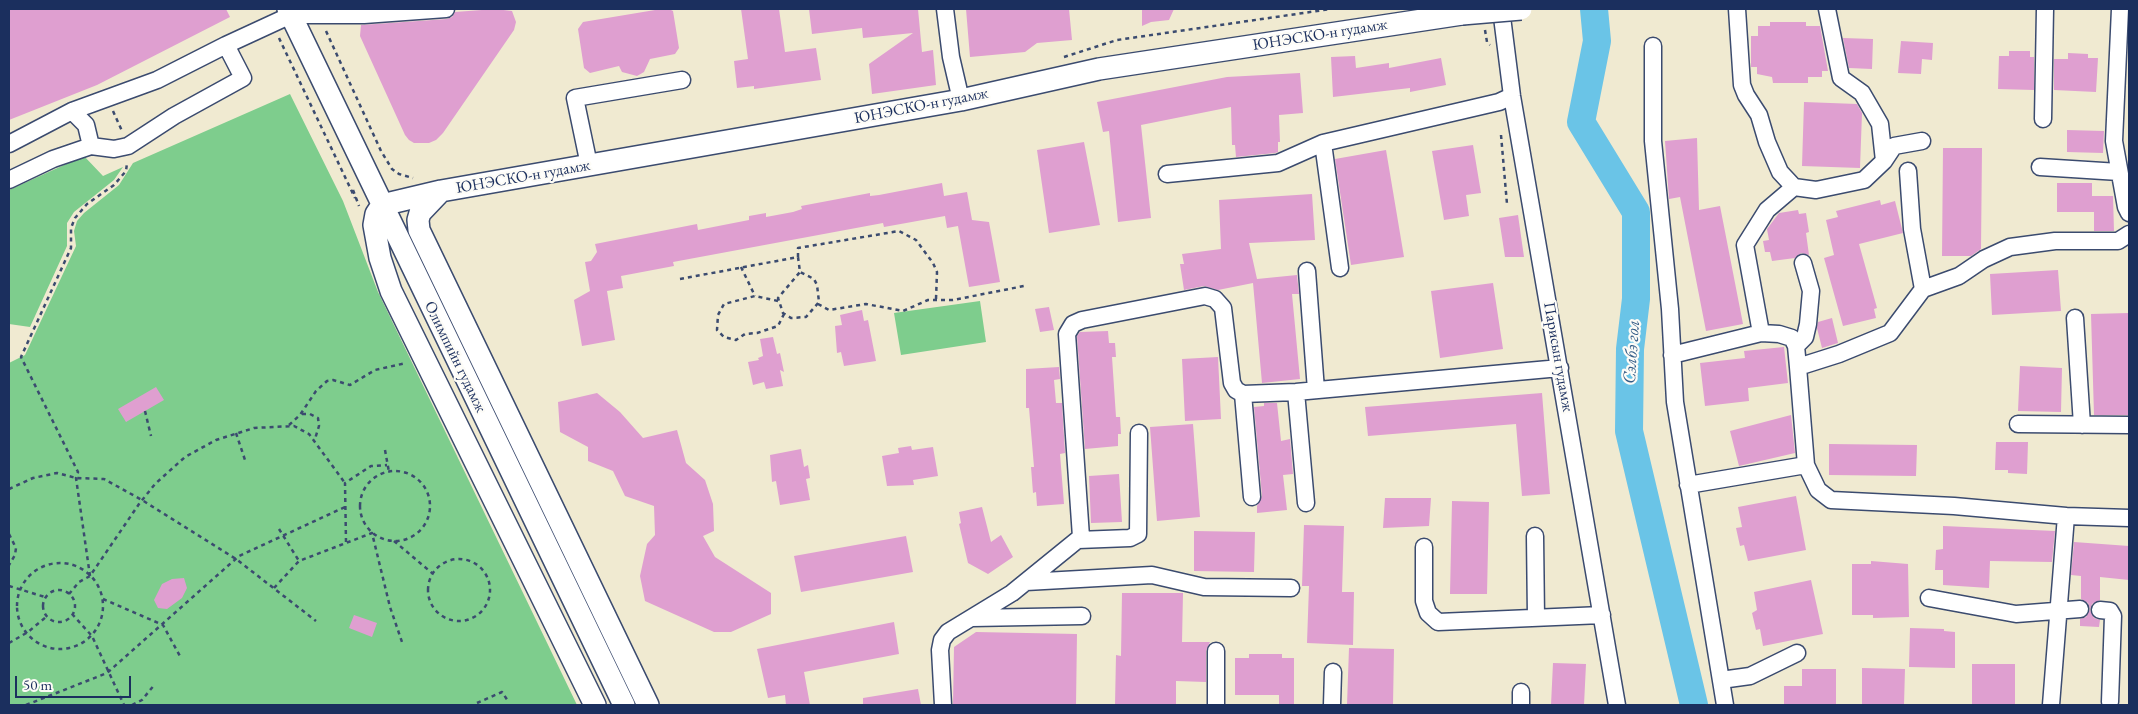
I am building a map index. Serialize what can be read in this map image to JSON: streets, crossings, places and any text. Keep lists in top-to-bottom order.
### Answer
{
  "streets": {
    "main road": ["ЮНЭСКО-н гудамж", "Олимпийн гудамж"],
    "street": ["Парисын гудамж"]
  },
  "crossings": [
    ["ЮНЭСКО-н гудамж", "Олимпийн гудамж"]
  ],
  "water": ["Сэлбэ гол"],
  "scale_bar": "50 m"
}
